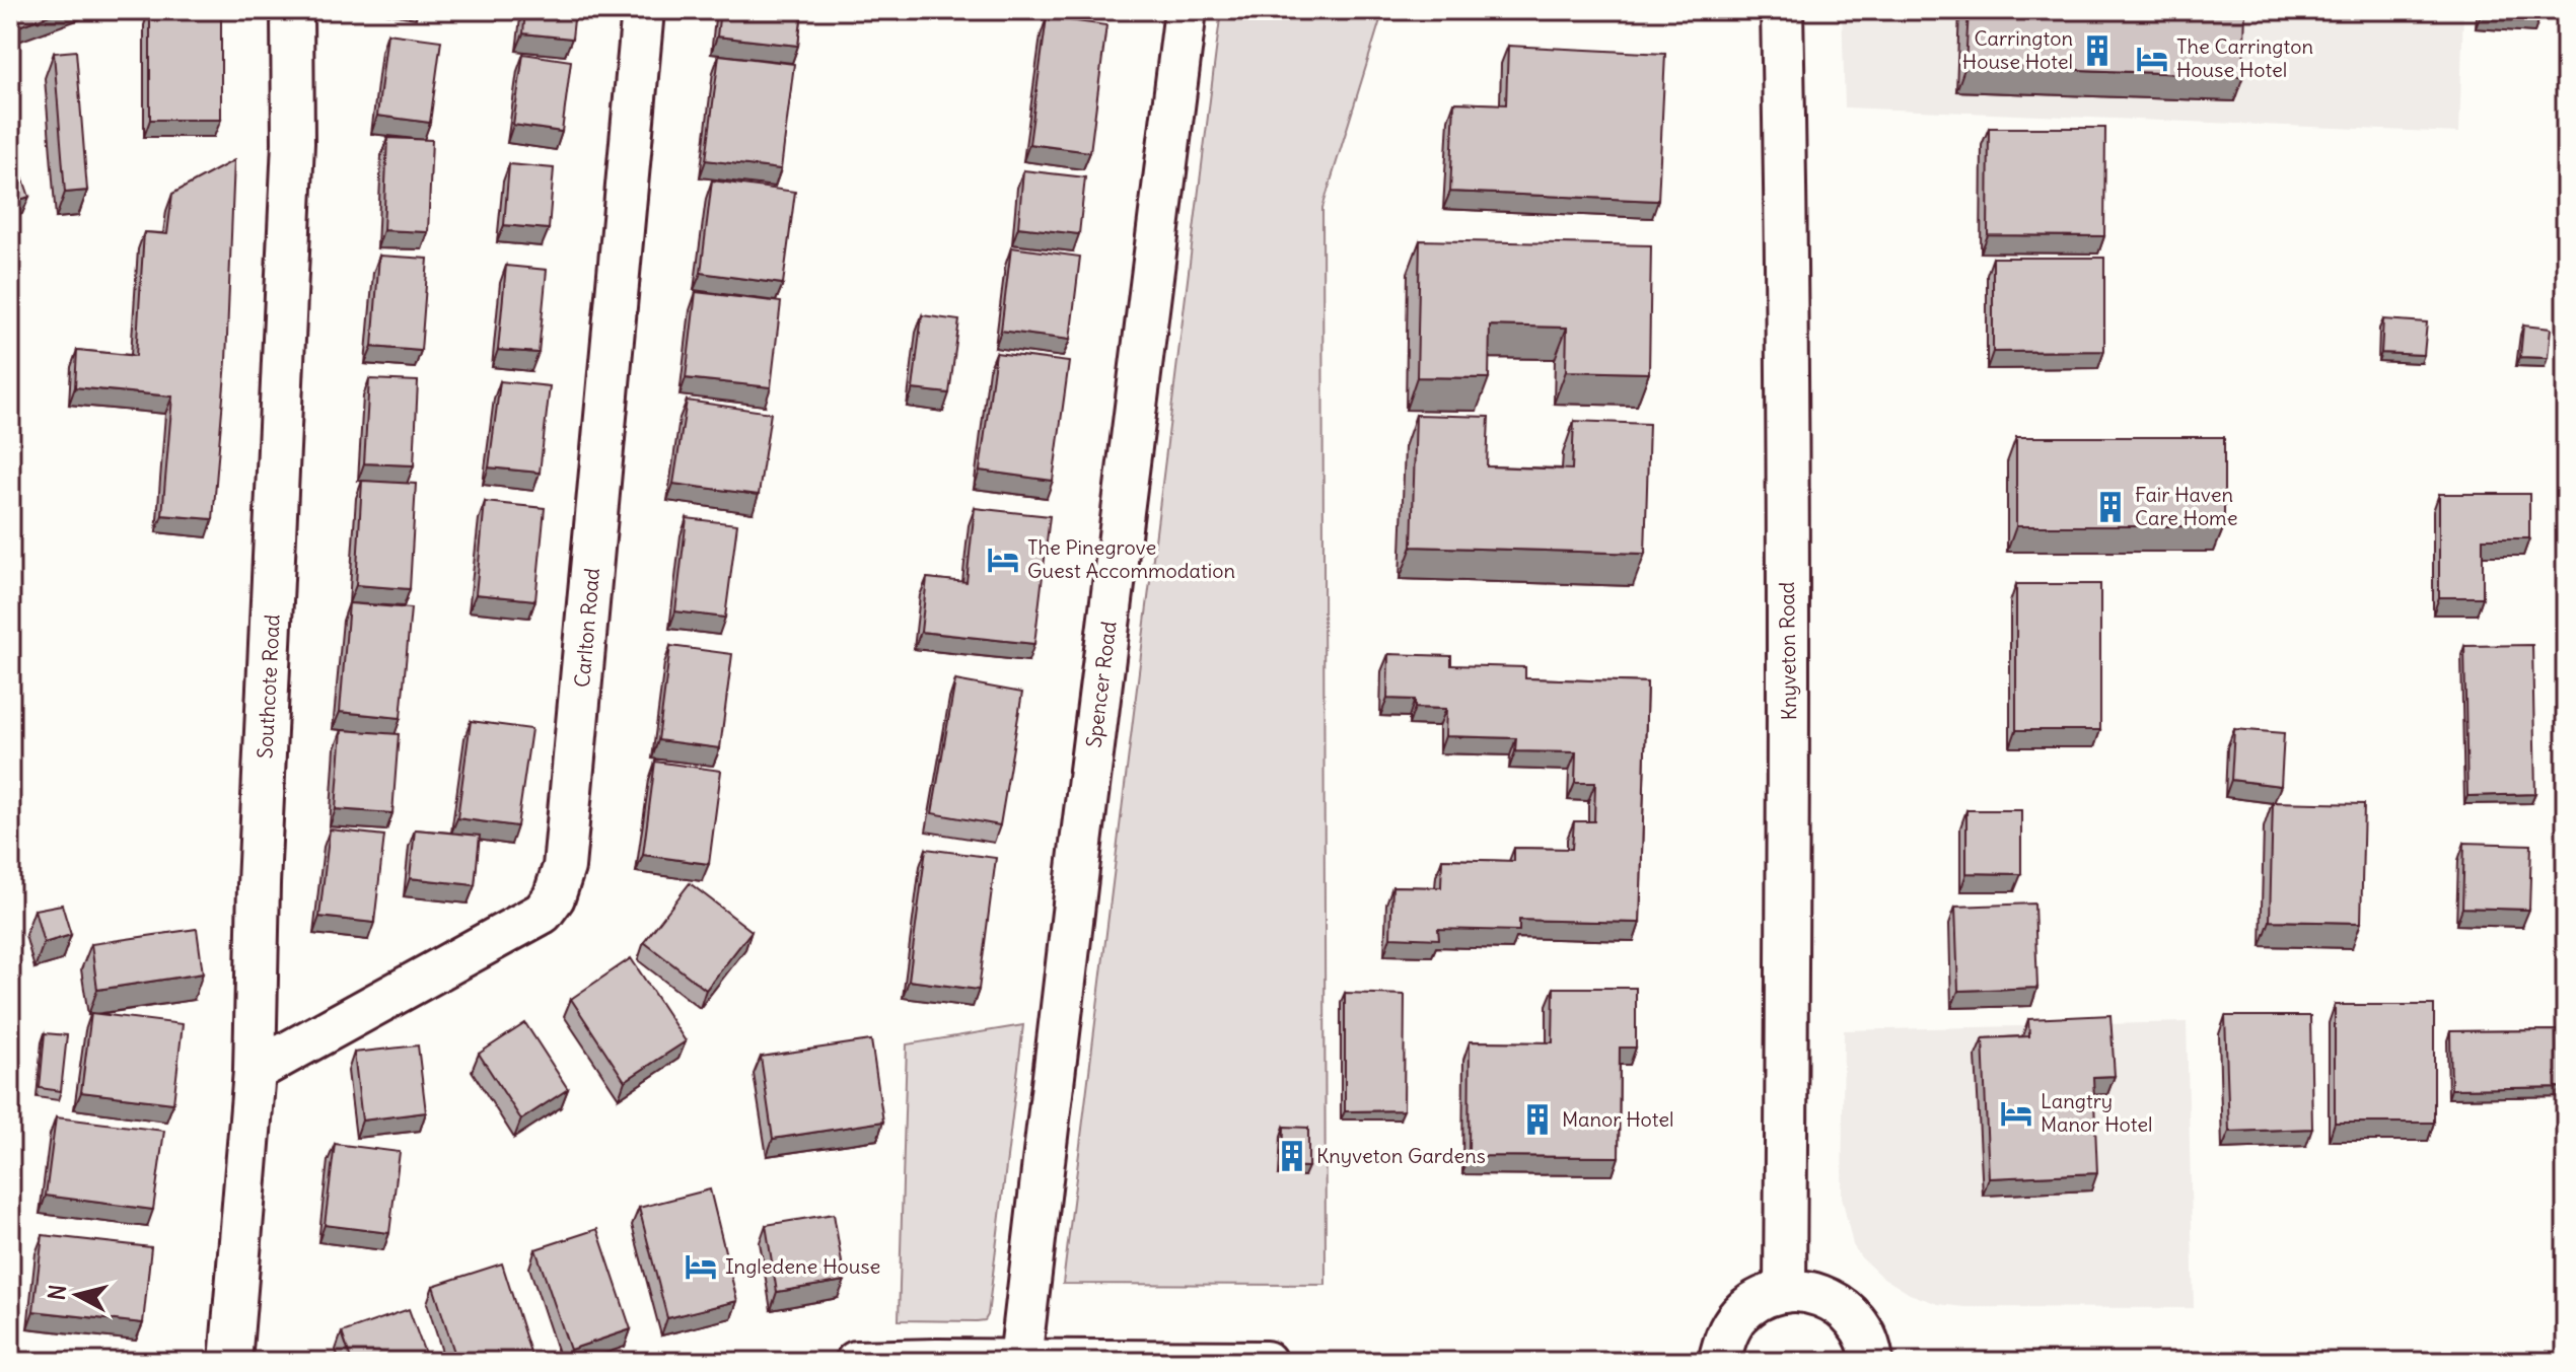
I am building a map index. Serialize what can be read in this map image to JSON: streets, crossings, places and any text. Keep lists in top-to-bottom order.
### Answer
{
  "streets": {
    "street": [
      "Carlton Road",
      "Knyveton Road",
      "Spencer Road",
      "Southcote Road"
    ]
  },
  "crossings": [
    ["Carlton Road", "Southcote Road"]
  ],
  "places": {
    "building": [
      "Carrington House Hotel",
      "Fair Haven Care Home",
      "Manor Hotel",
      "Knyveton Gardens"
    ],
    "hotel": [
      "The Carrington House Hotel",
      "The Pinegrove Guest Accommodation",
      "Langtry Manor Hotel",
      "Ingledene House"
    ]
  },
  "north": "left"
}
